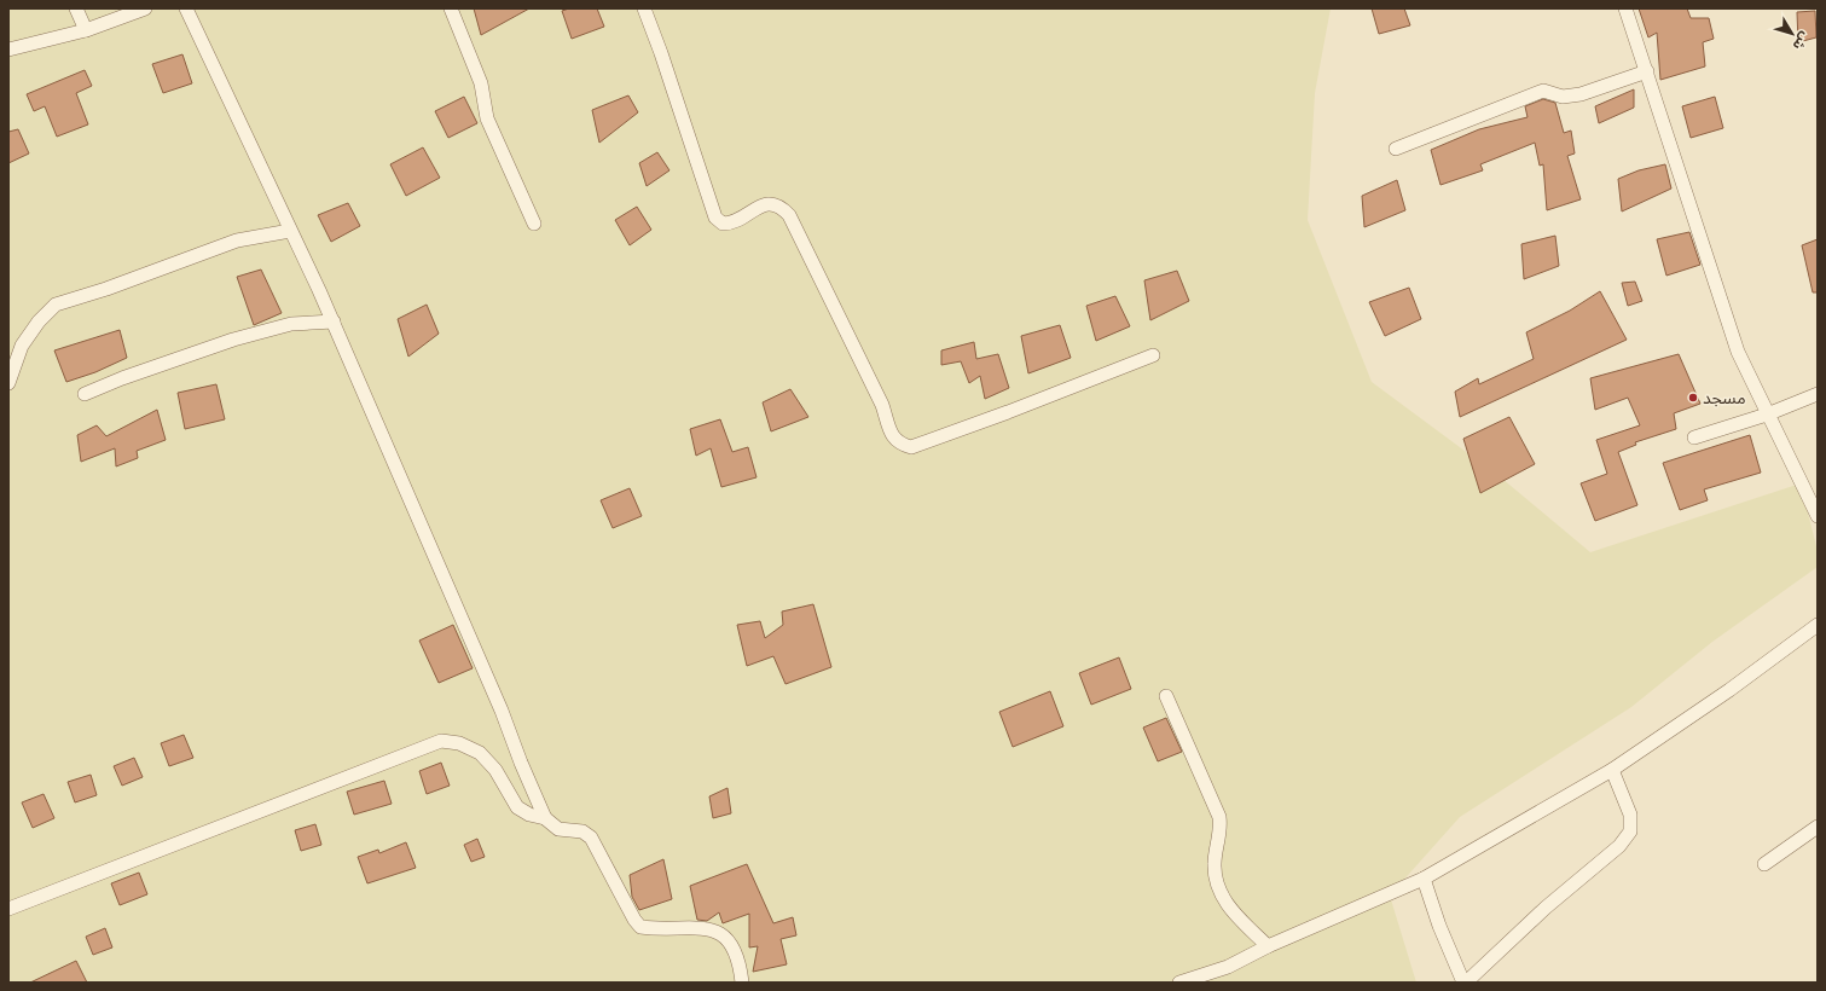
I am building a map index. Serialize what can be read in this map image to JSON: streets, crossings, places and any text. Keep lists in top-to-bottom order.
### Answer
{
  "places": ["مسجد"],
  "north": "bottom right"
}
